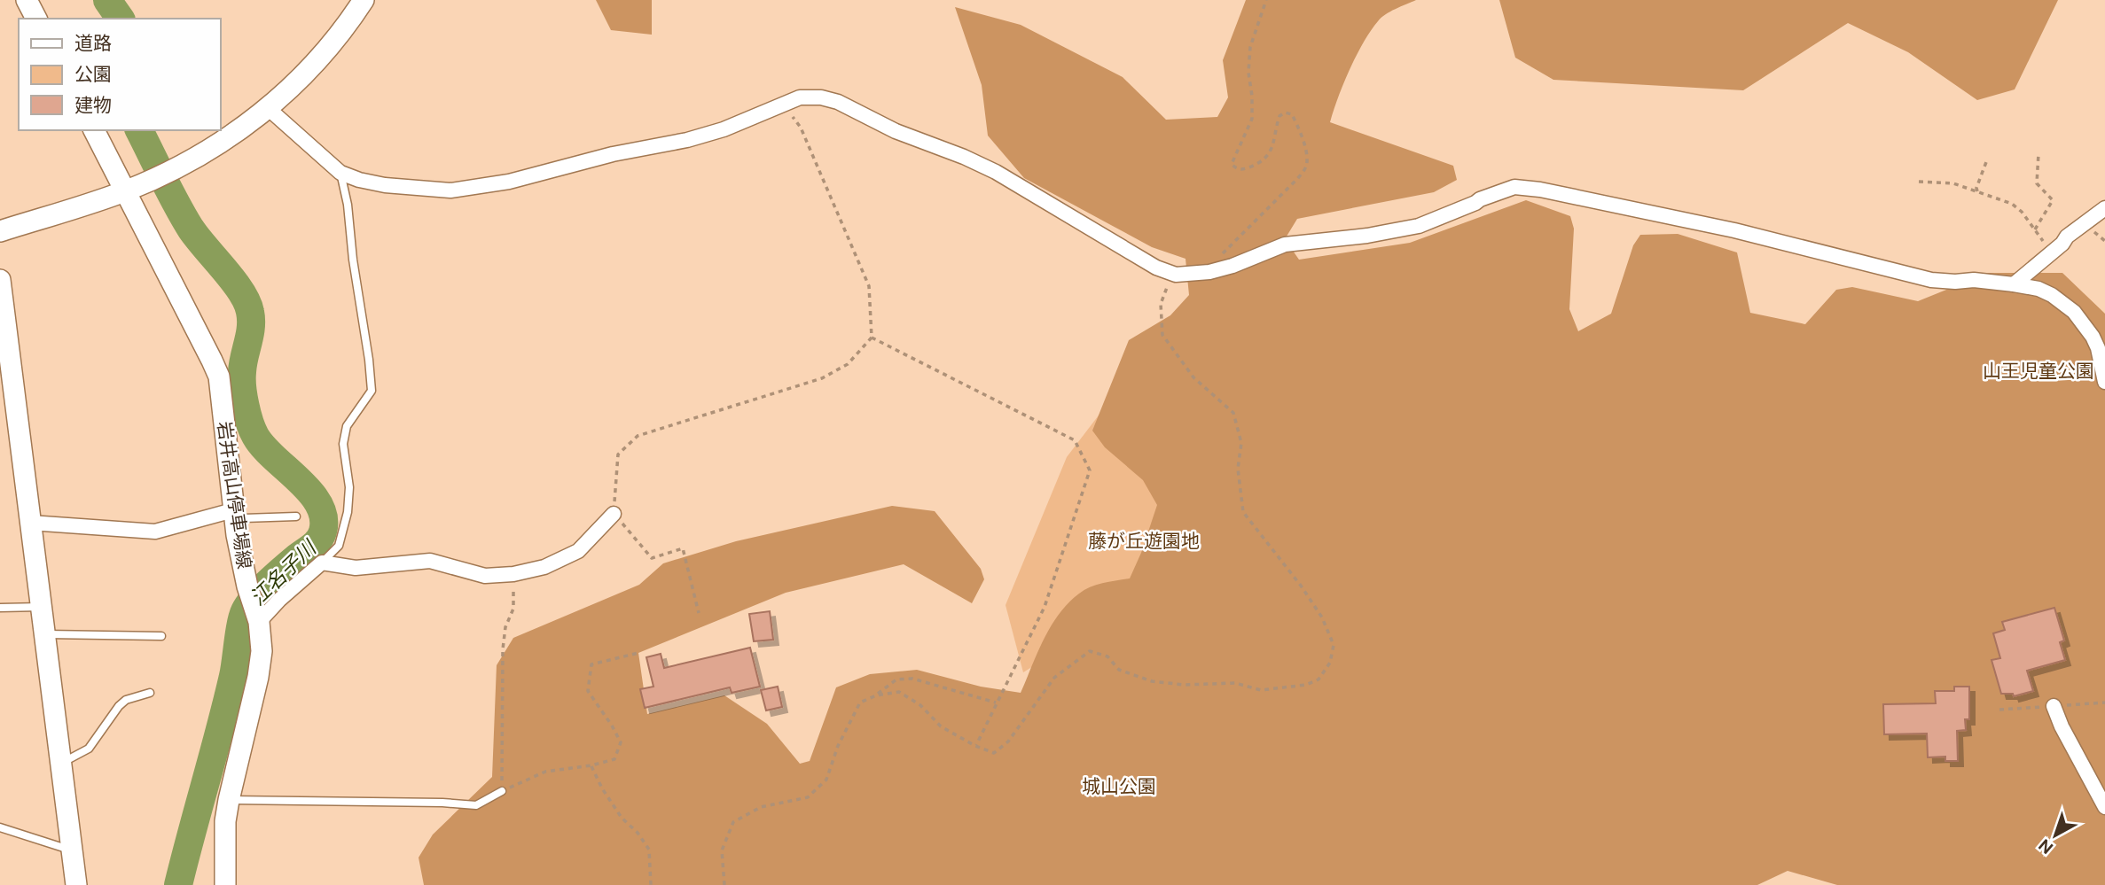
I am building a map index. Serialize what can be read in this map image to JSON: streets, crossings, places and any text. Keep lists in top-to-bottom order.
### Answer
{
  "streets": {
    "street": ["岩井高山停車場線"]
  },
  "water": ["江名子川"],
  "parks": ["山王児童公園", "藤が丘遊園地", "城山公園"],
  "legend": ["道路", "公園", "建物"],
  "north": "bottom left"
}
